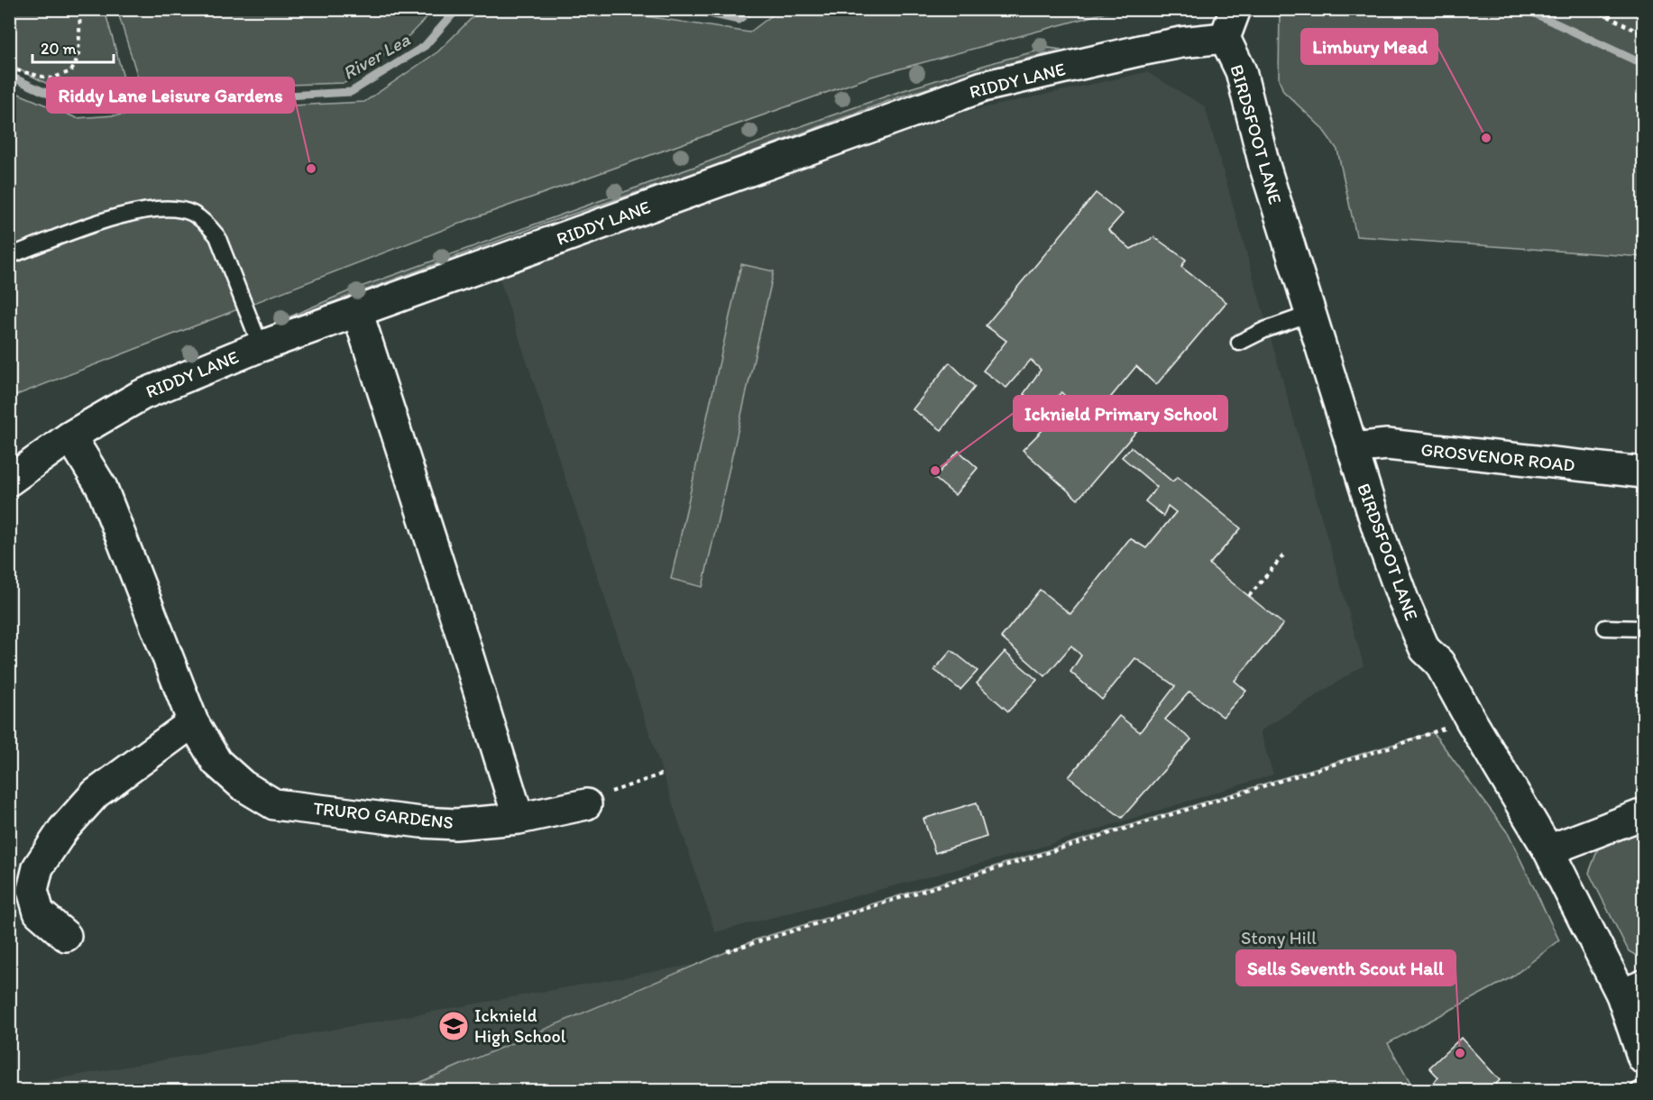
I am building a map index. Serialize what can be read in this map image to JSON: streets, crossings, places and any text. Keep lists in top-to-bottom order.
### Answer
{
  "streets": {
    "street": [
      "RIDDY LANE",
      "BIRDSFOOT LANE",
      "GROSVENOR ROAD",
      "TRURO GARDENS"
    ]
  },
  "crossings": [
    ["RIDDY LANE", "BIRDSFOOT LANE"],
    ["RIDDY LANE", "TRURO GARDENS"],
    ["BIRDSFOOT LANE", "GROSVENOR ROAD"]
  ],
  "water": ["River Lea"],
  "parks": ["Stony Hill"],
  "places": {
    "other": [
      "Limbury Mead",
      "Riddy Lane Leisure Gardens",
      "Icknield Primary School",
      "Sells Seventh Scout Hall"
    ],
    "school or university": ["Icknield High School"]
  },
  "scale_bar": "20 m"
}
